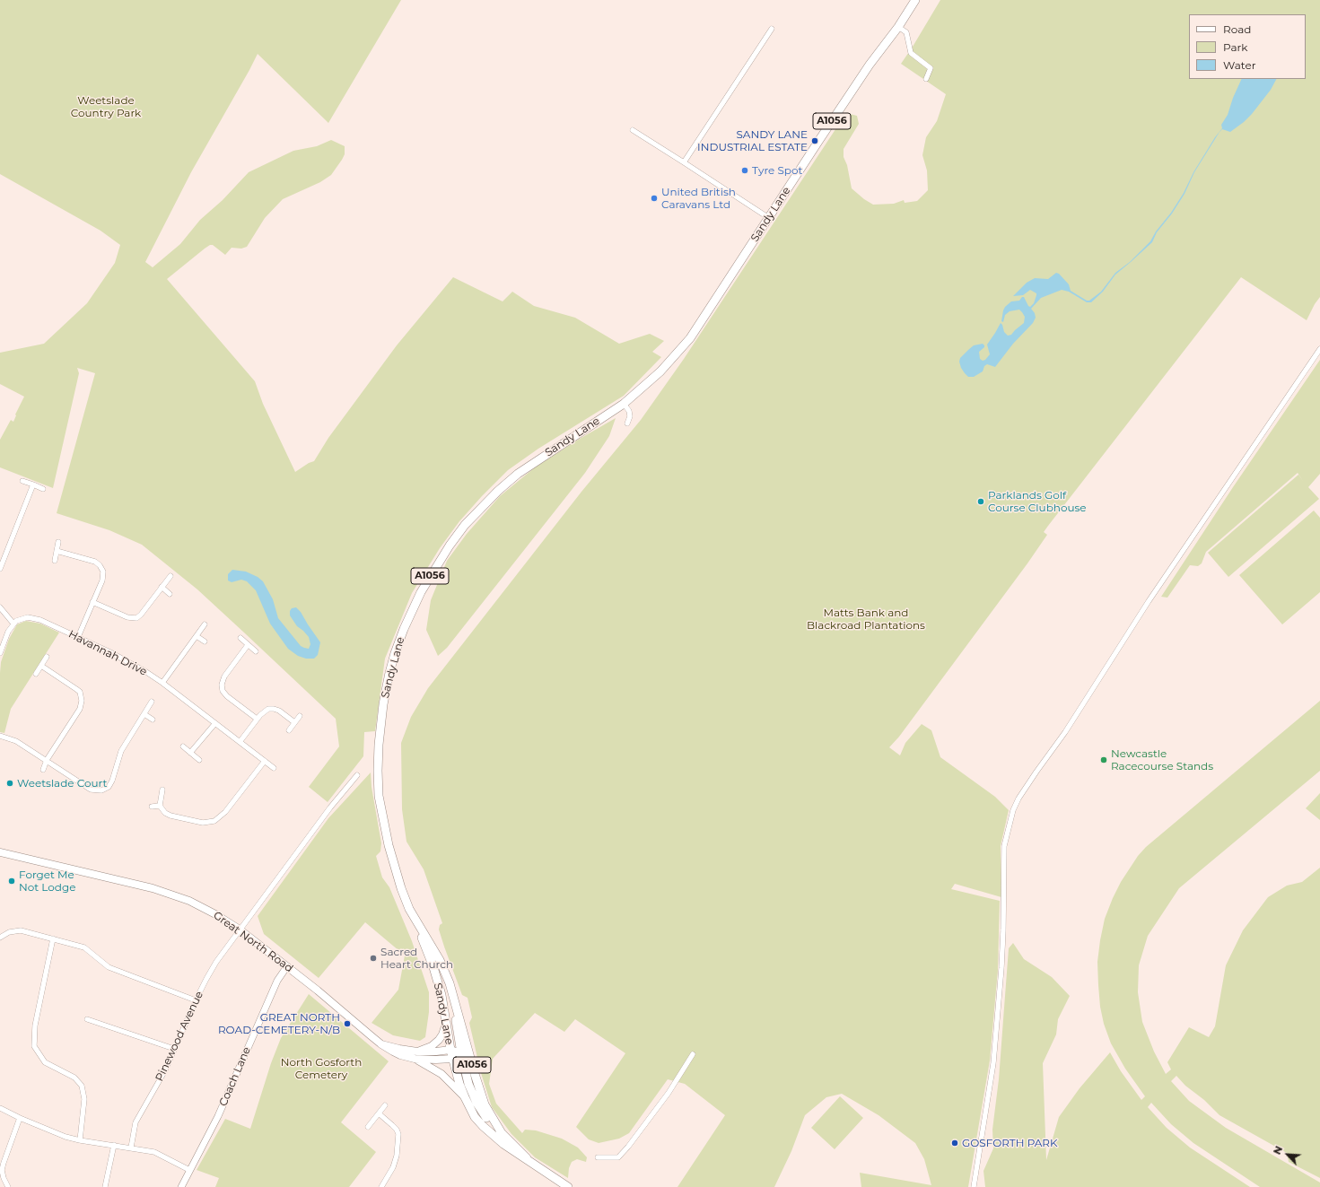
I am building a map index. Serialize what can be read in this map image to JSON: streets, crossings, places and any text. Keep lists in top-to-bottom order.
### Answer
{
  "streets": {
    "main road": ["A1056", "Sandy Lane", "Great North Road"],
    "street": ["Havannah Drive", "Pinewood Avenue", "Coach Lane"]
  },
  "crossings": [
    ["A1056", "Sandy Lane"],
    ["Sandy Lane", "Great North Road"],
    ["Great North Road", "Pinewood Avenue"],
    ["Great North Road", "Coach Lane"]
  ],
  "parks": ["Weetslade Country Park", "Matts Bank and Blackroad Plantations", "North Gosforth Cemetery"],
  "places": [
    "SANDY LANE INDUSTRIAL ESTATE",
    "Tyre Spot",
    "United British Caravans Ltd",
    "Parklands Golf Course Clubhouse",
    "Newcastle Racecourse Stands",
    "Weetslade Court",
    "Forget Me Not Lodge",
    "Sacred Heart Church",
    "GREAT NORTH ROAD-CEMETERY-N/B",
    "GOSFORTH PARK"
  ],
  "legend": ["Road", "Park", "Water"],
  "north": "top left"
}
